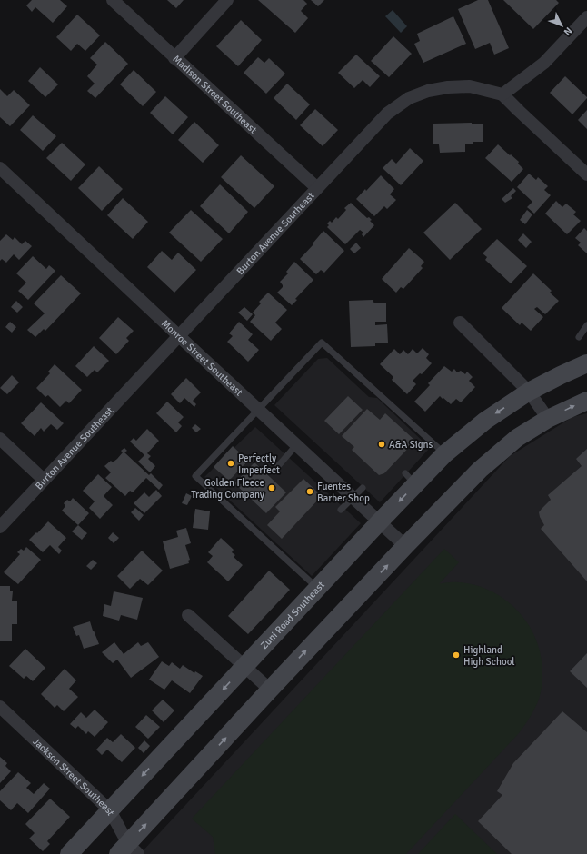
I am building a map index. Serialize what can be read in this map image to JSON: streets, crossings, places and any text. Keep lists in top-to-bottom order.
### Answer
{
  "streets": {
    "main road": ["Zuni Road Southeast"],
    "street": [
      "Madison Street Southeast",
      "Burton Avenue Southeast",
      "Monroe Street Southeast",
      "Jackson Street Southeast"
    ]
  },
  "crossings": [
    ["Madison Street Southeast", "Burton Avenue Southeast"],
    ["Burton Avenue Southeast", "Monroe Street Southeast"],
    ["Monroe Street Southeast", "Zuni Road Southeast"],
    ["Zuni Road Southeast", "Jackson Street Southeast"]
  ],
  "places": [
    "A&A Signs",
    "Perfectly Imperfect",
    "Golden Fleece Trading Company",
    "Fuentes Barber Shop",
    "Highland High School"
  ],
  "north": "bottom right"
}
